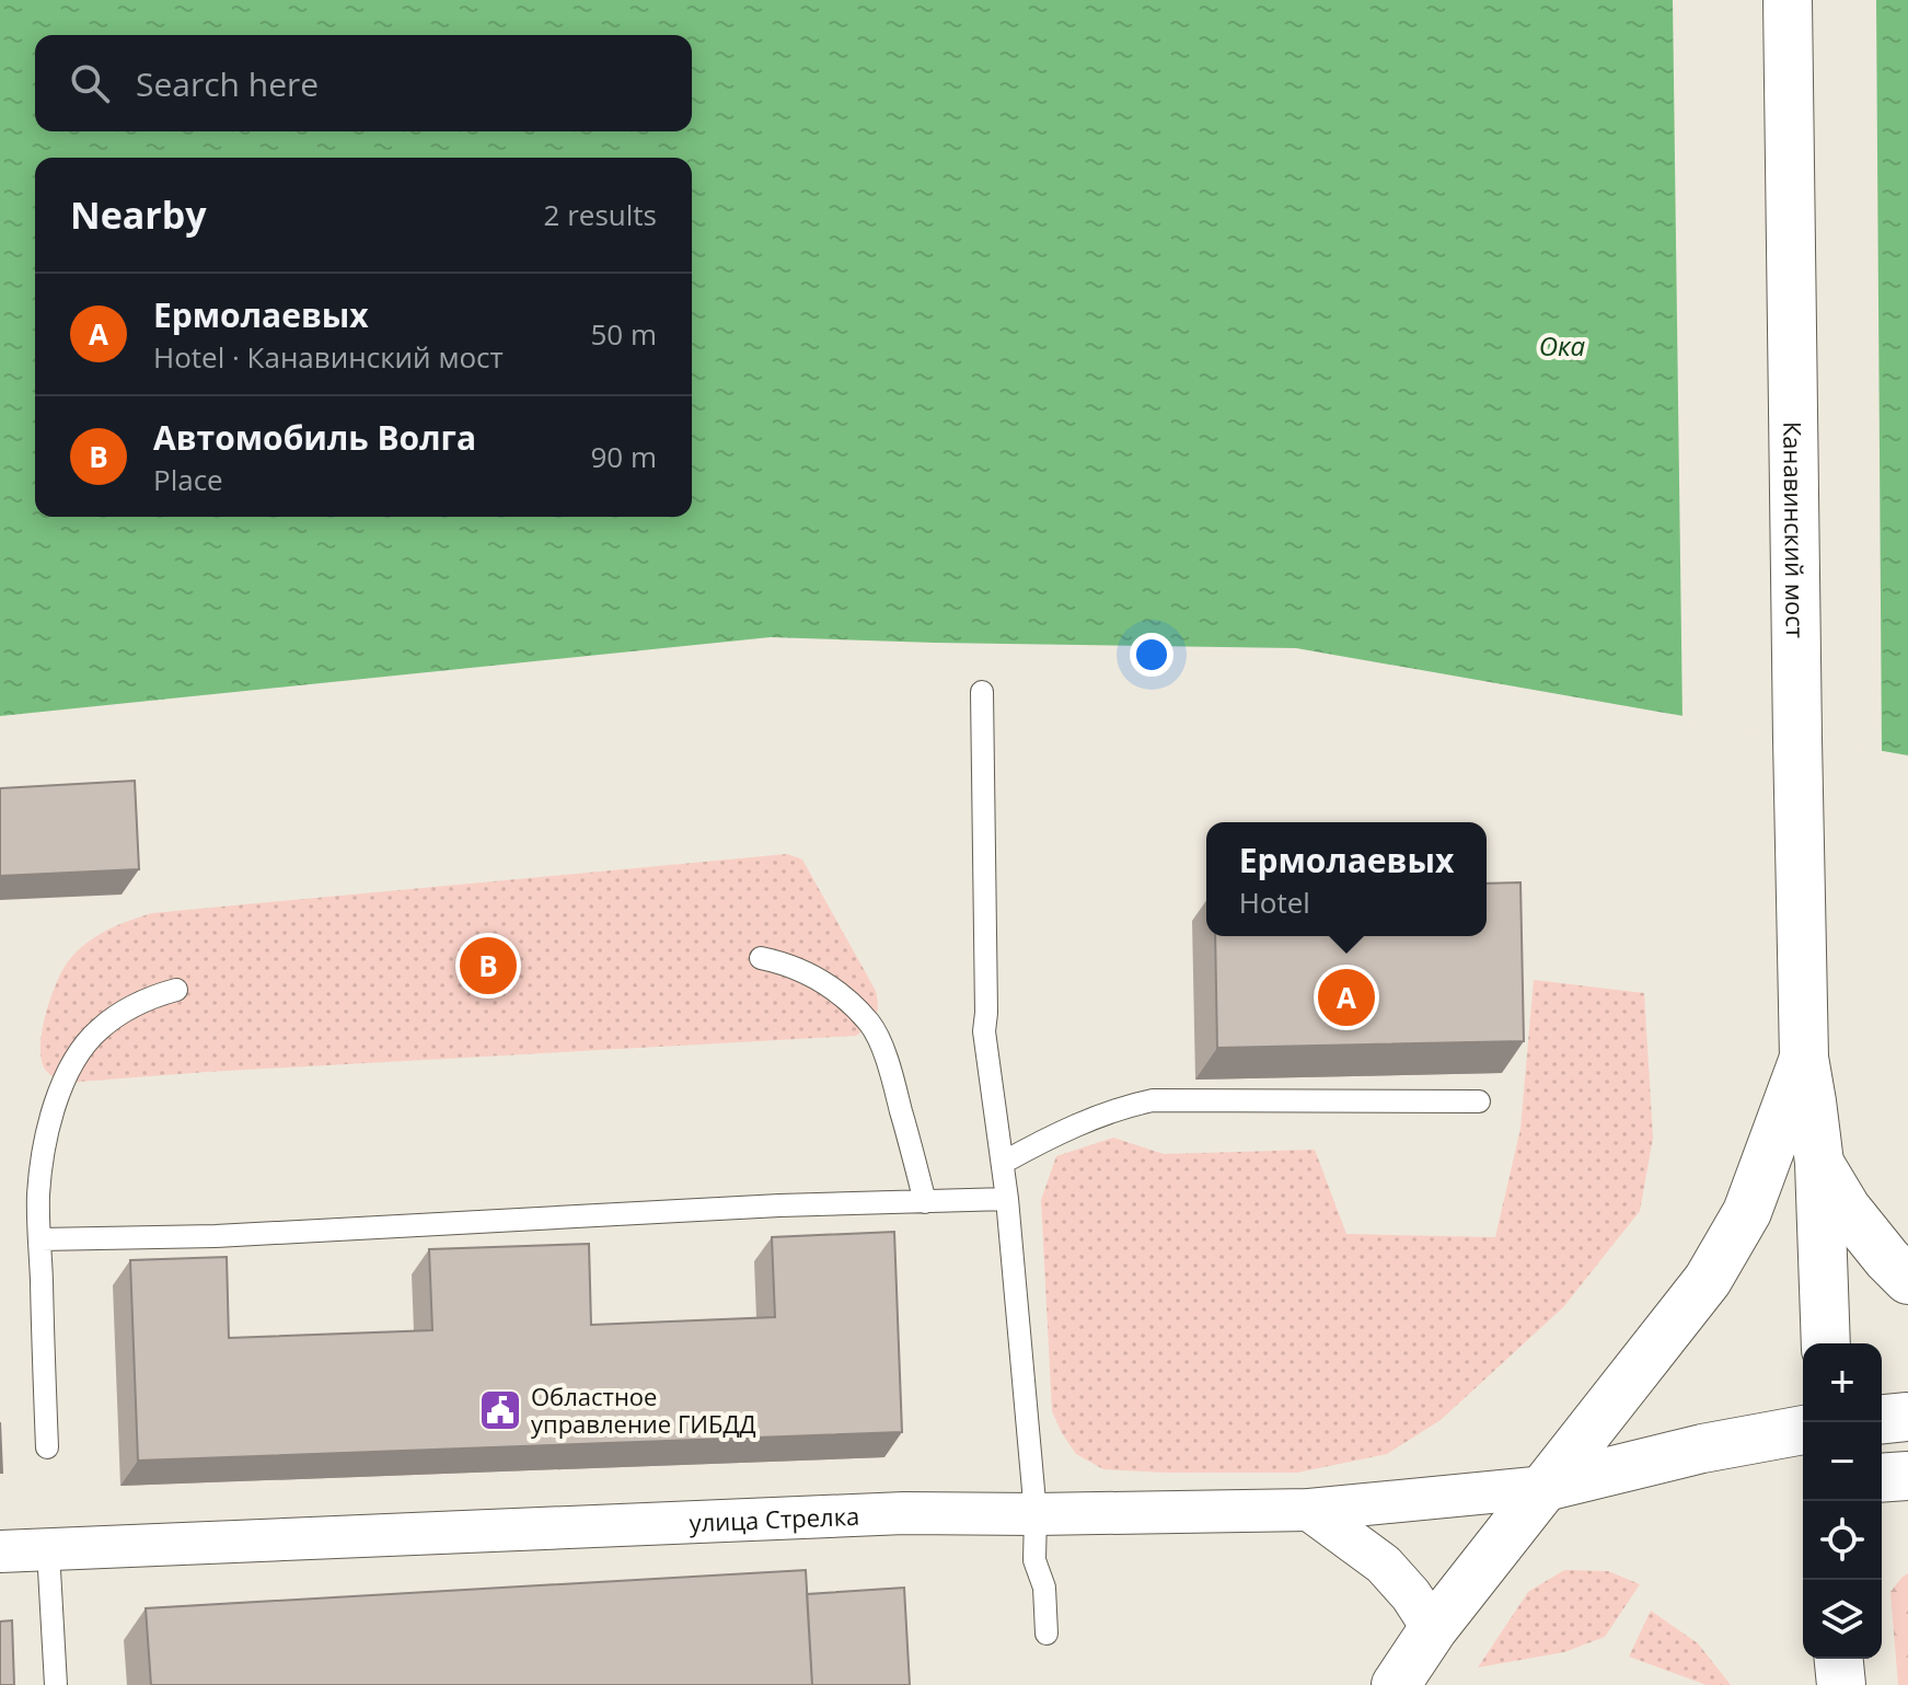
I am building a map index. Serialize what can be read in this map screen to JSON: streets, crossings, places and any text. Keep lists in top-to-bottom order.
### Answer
{
  "streets": {
    "main road": ["Канавинский мост"],
    "street": ["улица Стрелка"]
  },
  "water": ["Ока"],
  "places": {
    "public building": ["Областное управление ГИБДД"]
  },
  "page": {
    "search": "Search here",
    "heading": ["Nearby", "2 results"],
    "list": [
      {
        "mark": "A",
        "name": "Ермолаевых",
        "note": "Hotel · Канавинский мост",
        "value": "50 m"
      },
      {
        "mark": "B",
        "name": "Автомобиль Волга",
        "note": "Place",
        "value": "90 m"
      }
    ],
    "popup": ["Ермолаевых", "Hotel"],
    "pins": ["B", "A"],
    "map_buttons": ["+", "−"]
  }
}
